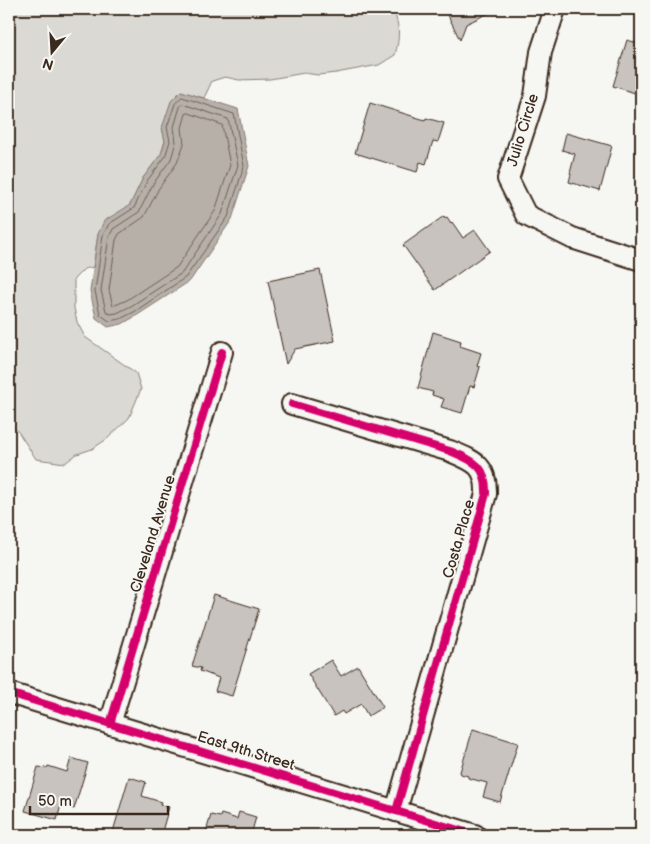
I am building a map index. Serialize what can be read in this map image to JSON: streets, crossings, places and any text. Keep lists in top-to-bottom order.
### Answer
{
  "streets": {
    "street": [
      "Julio Circle",
      "Cleveland Avenue",
      "Costa Place",
      "East 9th Street"
    ]
  },
  "crossings": [
    ["Cleveland Avenue", "East 9th Street"],
    ["Costa Place", "East 9th Street"]
  ],
  "scale_bar": "50 m",
  "north": "bottom"
}
